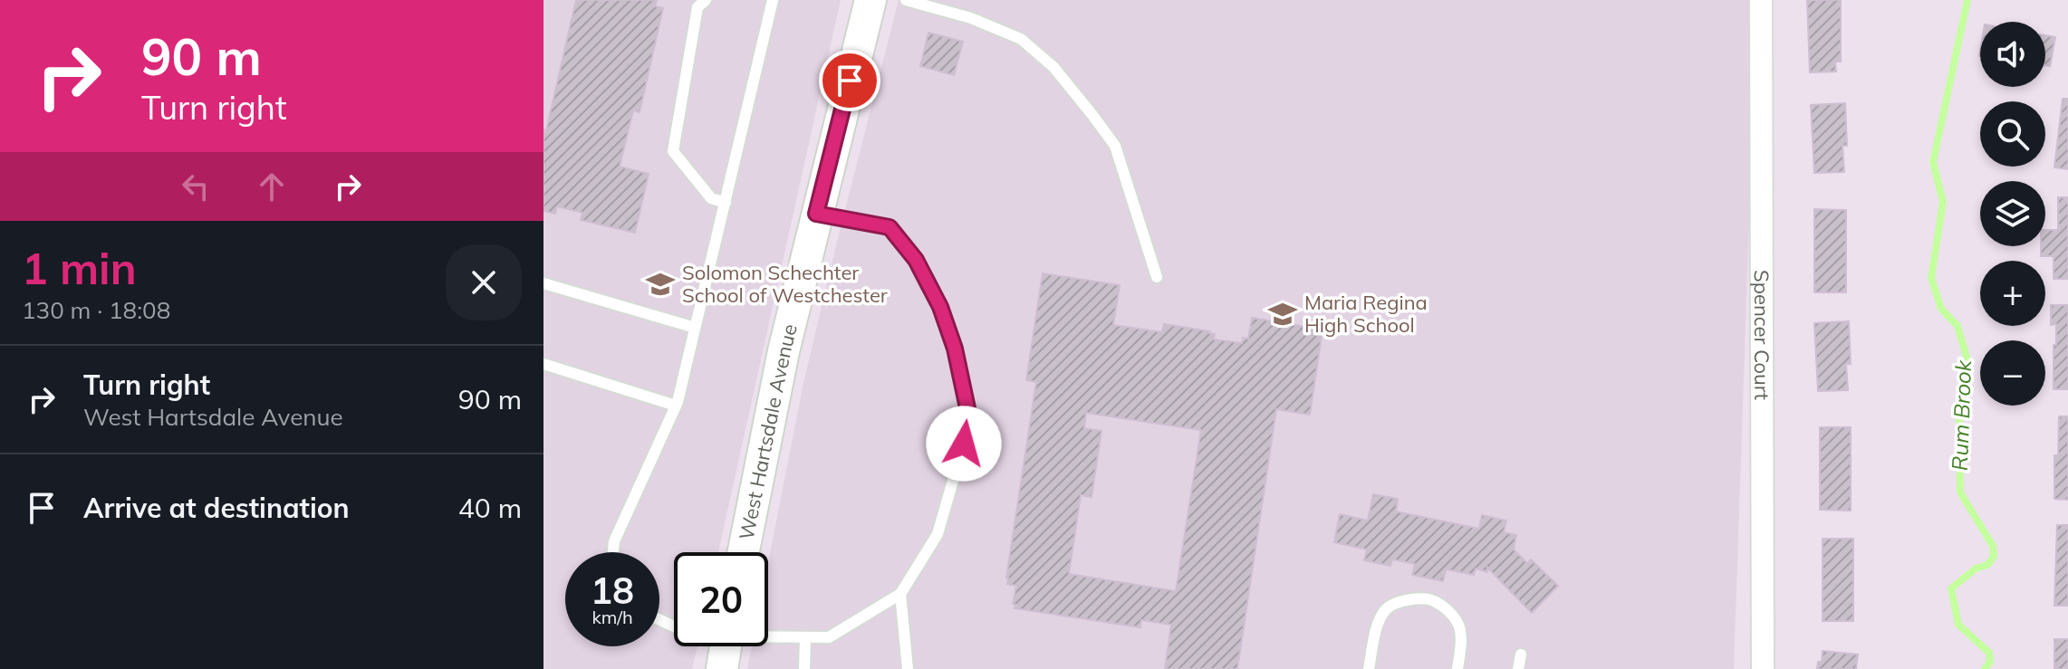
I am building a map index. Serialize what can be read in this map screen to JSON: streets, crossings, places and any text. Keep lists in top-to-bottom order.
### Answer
{
  "streets": {
    "main road": ["West Hartsdale Avenue"],
    "street": ["Spencer Court"]
  },
  "water": ["Rum Brook"],
  "places": {
    "school or university": ["Solomon Schechter School of Westchester", "Maria Regina High School"]
  },
  "page": {
    "turn": ["90 m", "Turn right"],
    "map_buttons": ["+", "−"],
    "heading": ["1 min", "130 m · 18:08"],
    "list": [
      {
        "name": "Turn right",
        "note": "West Hartsdale Avenue",
        "value": "90 m"
      },
      {
        "name": "Arrive at destination",
        "value": "40 m"
      }
    ],
    "speed": "18 km/h",
    "limit": "20"
  }
}
